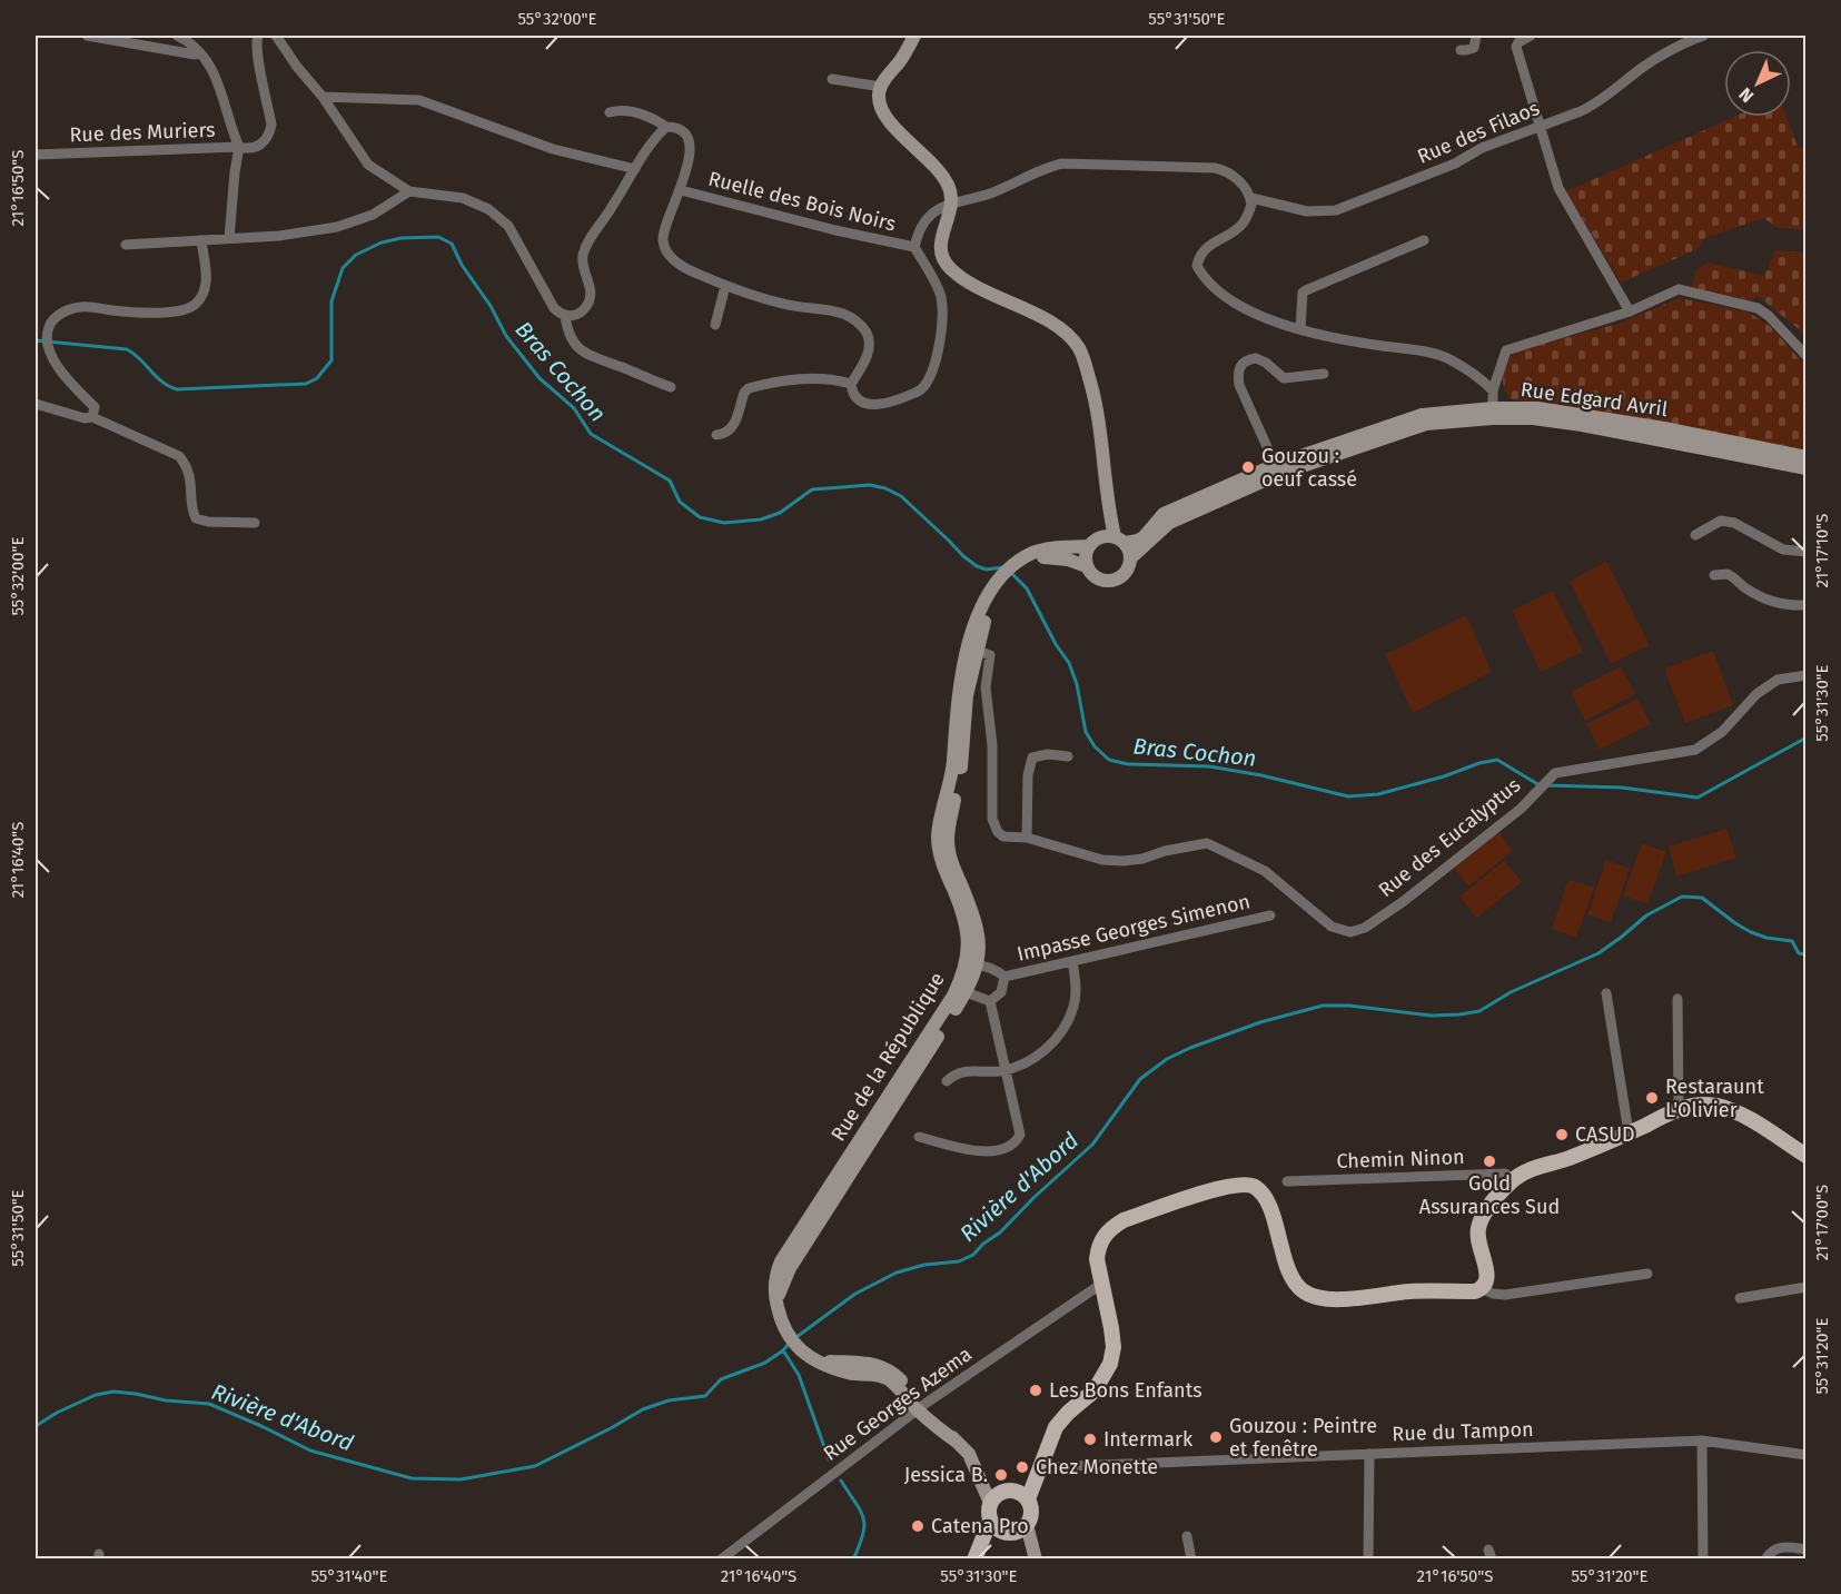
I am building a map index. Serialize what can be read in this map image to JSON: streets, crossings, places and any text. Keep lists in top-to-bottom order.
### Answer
{
  "streets": {
    "street": [
      "Rue des Muriers",
      "Rue des Filaos",
      "Ruelle des Bois Noirs",
      "Rue Edgard Avril",
      "Rue des Eucalyptus",
      "Impasse Georges Simenon",
      "Rue de la République",
      "Chemin Ninon",
      "Rue Georges Azema",
      "Rue du Tampon"
    ]
  },
  "crossings": [
    ["Rue Edgard Avril", "Rue de la République"],
    ["Rue de la République", "Rue Georges Azema"]
  ],
  "water": ["Bras Cochon", "Rivière d'Abord"],
  "places": [
    "Gouzou : oeuf cassé",
    "Restaraunt L'Olivier",
    "CASUD",
    "Gold Assurances Sud",
    "Les Bons Enfants",
    "Gouzou : Peintre et fenêtre",
    "Intermark",
    "Chez Monette",
    "Jessica B.",
    "Catena Pro"
  ],
  "north": "bottom left",
  "coordinates": [
    "55°32'00\"E",
    "55°31'50\"E",
    "21°16'50\"S",
    "21°17'10\"S",
    "55°31'30\"E",
    "21°16'40\"S",
    "21°17'00\"S",
    "55°31'20\"E",
    "55°31'40\"E"
  ]
}
